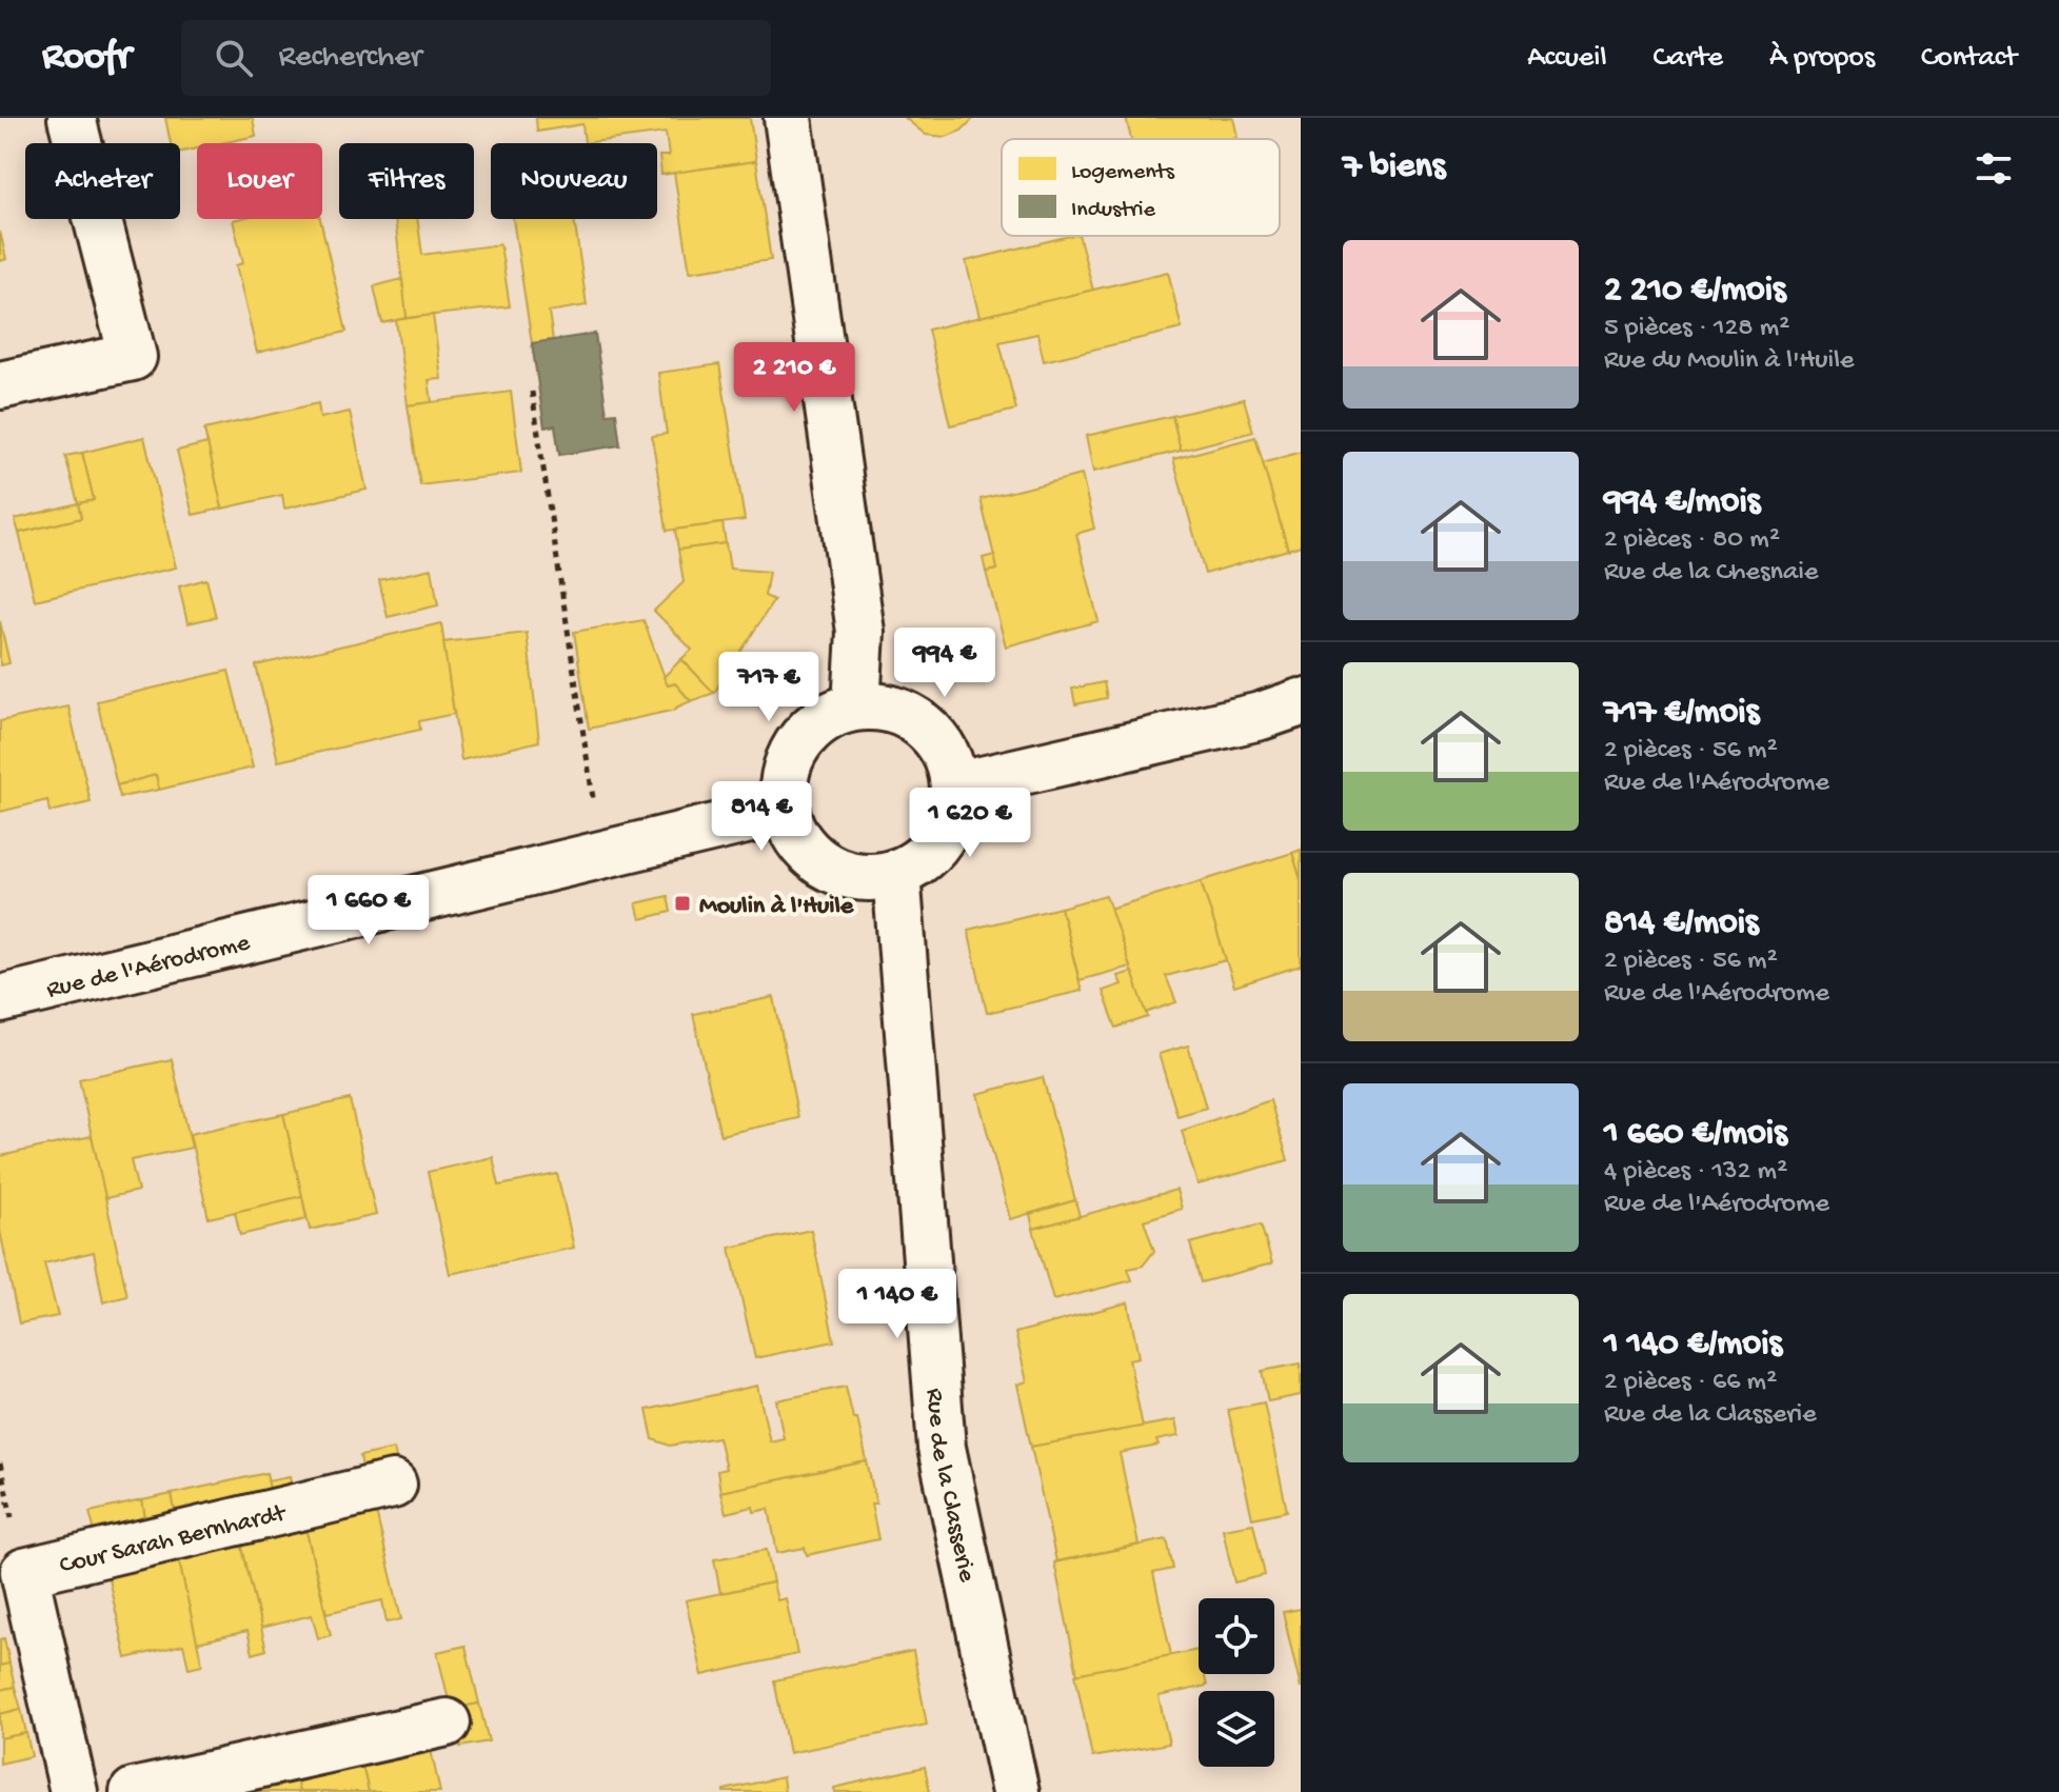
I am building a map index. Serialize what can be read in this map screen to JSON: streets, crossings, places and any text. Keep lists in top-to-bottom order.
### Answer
{
  "streets": {
    "street": ["Rue de l'Aérodrome", "Rue de la Classerie", "Cour Sarah Bernhardt"]
  },
  "crossings": [
    ["Rue de l'Aérodrome", "Rue de la Classerie"]
  ],
  "places": {
    "transit": ["Moulin à l'Huile"]
  },
  "legend": ["Logements", "Industrie"],
  "page": {
    "header": "Roofr",
    "search": "Rechercher",
    "nav": [
      "Accueil",
      "Carte",
      "À propos",
      "Contact"
    ],
    "heading": "7 biens",
    "chip": [
      "Acheter",
      "Louer",
      "Filtres",
      "Nouveau"
    ],
    "list": [
      {
        "name": "2 210 €/mois",
        "note": "5 pièces · 128 m² · Rue du Moulin à l'Huile"
      },
      {
        "name": "994 €/mois",
        "note": "2 pièces · 80 m² · Rue de la Chesnaie"
      },
      {
        "name": "717 €/mois",
        "note": "2 pièces · 56 m² · Rue de l'Aérodrome"
      },
      {
        "name": "814 €/mois",
        "note": "2 pièces · 56 m² · Rue de l'Aérodrome"
      },
      {
        "name": "1 660 €/mois",
        "note": "4 pièces · 132 m² · Rue de l'Aérodrome"
      },
      {
        "name": "1 140 €/mois",
        "note": "2 pièces · 66 m² · Rue de la Classerie"
      }
    ],
    "price": [
      "2 210 €",
      "994 €",
      "717 €",
      "814 €",
      "1 620 €",
      "1 660 €",
      "1 140 €"
    ]
  }
}
